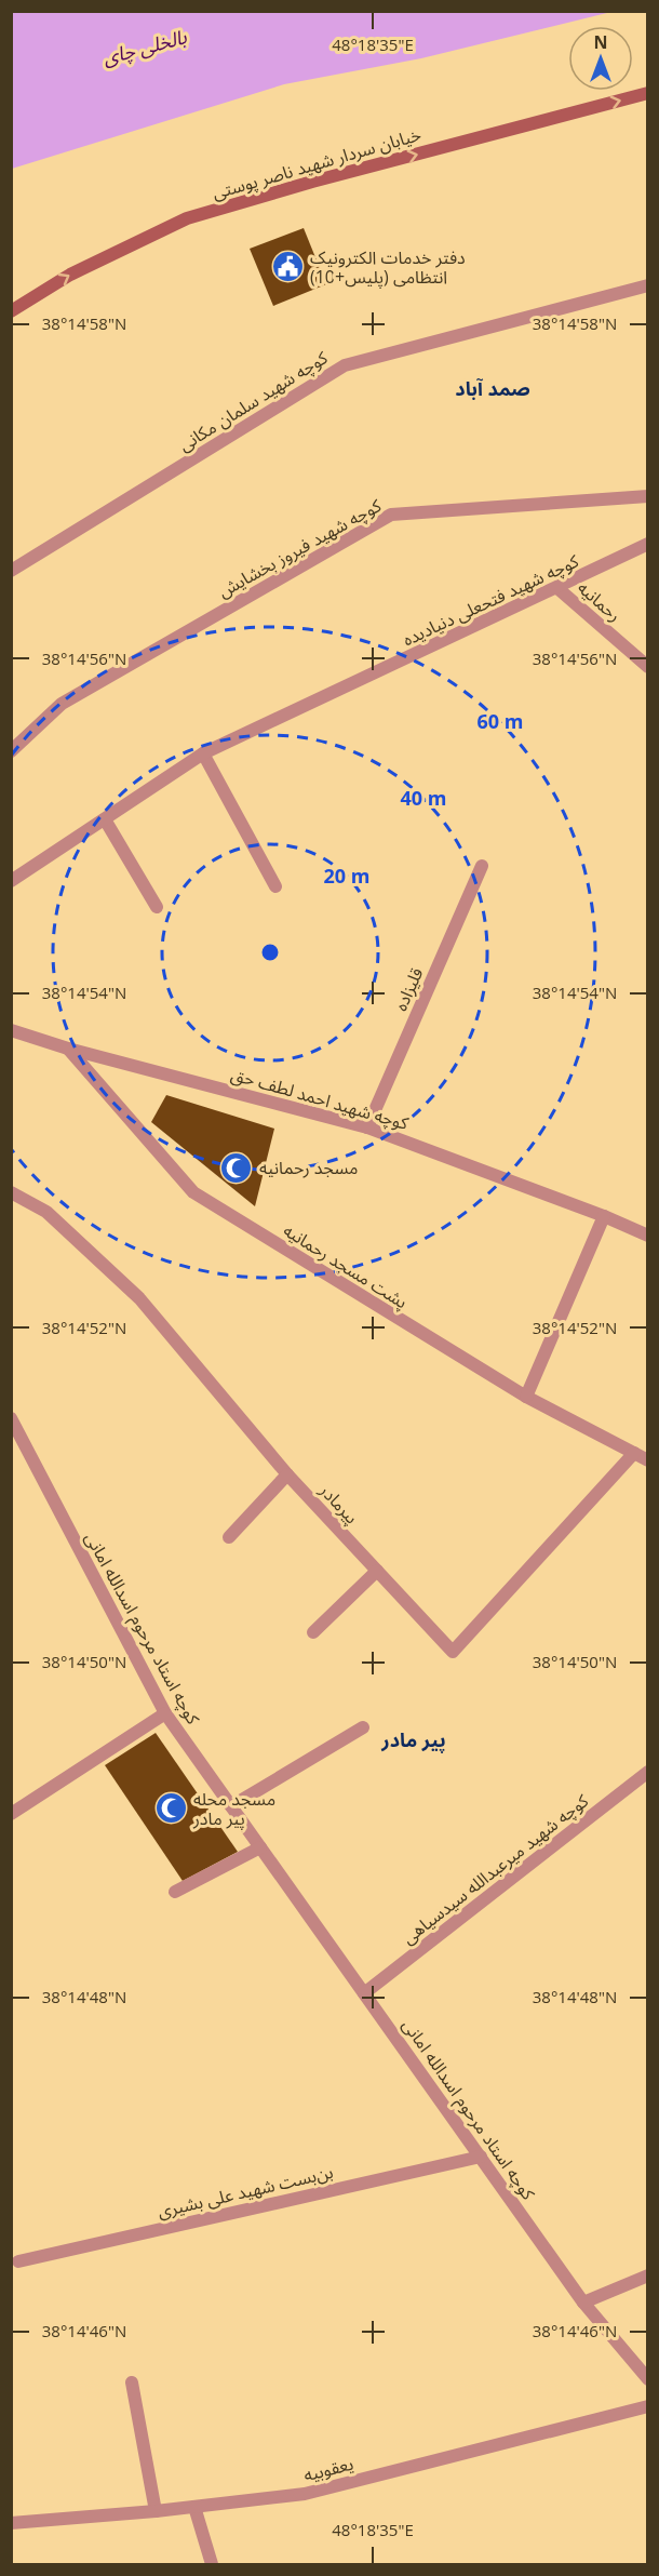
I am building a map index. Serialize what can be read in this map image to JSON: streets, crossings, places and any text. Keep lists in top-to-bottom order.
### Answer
{
  "streets": {
    "main road": ["خیابان سردار شهید ناصر پوستی"],
    "street": [
      "کوچه شهید سلمان مکانی",
      "کوچه شهید فیروز بخشایش",
      "کوچه شهید فتحعلی دنیادیده",
      "رحمانیه",
      "قلیزاده",
      "کوچه شهید احمد لطف حق",
      "پشت مسجد رحمانیه",
      "پیرمادر",
      "کوچه استاد مرحوم اسدالله امانی",
      "کوچه شهید میرعبدالله سیدسیاهی",
      "بن‌بست شهید علی بشیری",
      "یعقوبیه"
    ]
  },
  "crossings": [
    ["کوچه شهید فتحعلی دنیادیده", "رحمانیه"],
    ["قلیزاده", "کوچه شهید احمد لطف حق"],
    ["کوچه شهید احمد لطف حق", "پشت مسجد رحمانیه"],
    ["پشت مسجد رحمانیه", "پیرمادر"],
    ["کوچه استاد مرحوم اسدالله امانی", "کوچه شهید میرعبدالله سیدسیاهی"],
    ["کوچه استاد مرحوم اسدالله امانی", "بن‌بست شهید علی بشیری"]
  ],
  "one_way": ["خیابان سردار شهید ناصر پوستی"],
  "districts": ["صمد آباد", "پیر مادر"],
  "water": ["بالخلی چای"],
  "places": {
    "public building": ["دفتر خدمات الکترونیک انتظامی (پلیس+10)"],
    "mosque": ["مسجد رحمانیه", "مسجد محله پیر مادر"]
  },
  "north": "top",
  "coordinates": [
    "48°18'35\"E",
    "38°14'58\"N",
    "38°14'56\"N",
    "38°14'54\"N",
    "38°14'52\"N",
    "38°14'50\"N",
    "38°14'48\"N",
    "38°14'46\"N"
  ],
  "rings": ["60 m", "40 m", "20 m"]
}
